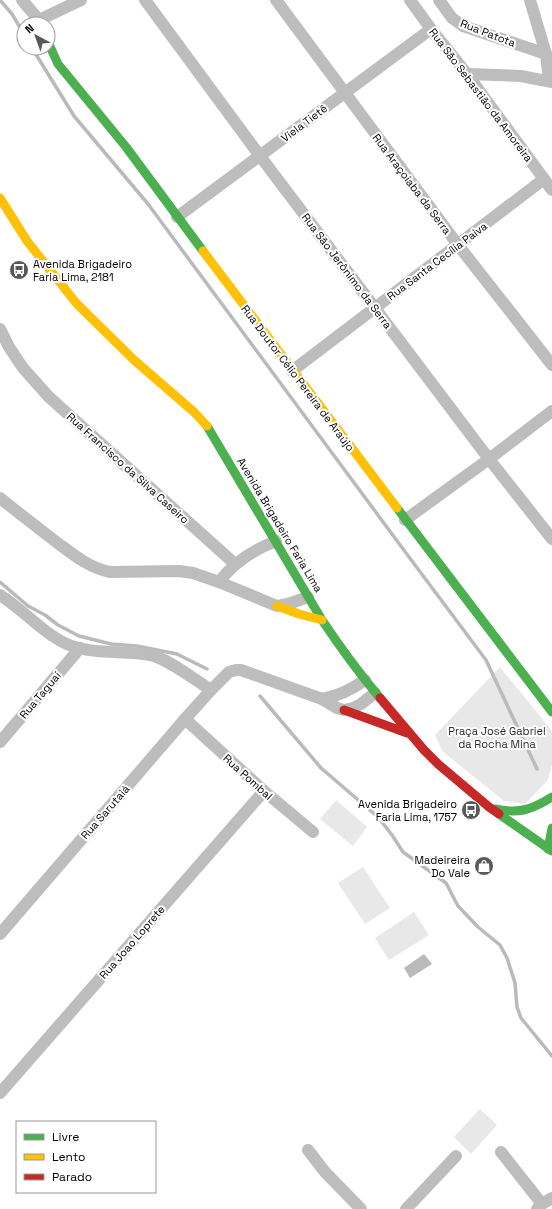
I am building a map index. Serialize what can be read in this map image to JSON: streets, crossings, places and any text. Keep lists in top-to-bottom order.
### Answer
{
  "streets": {
    "main road": ["Rua Doutor Célio Pereira de Araújo", "Avenida Brigadeiro Faria Lima"],
    "street": [
      "Rua Patota",
      "Rua São Sebastião da Amoreira",
      "Viela Tietê",
      "Rua Araçoiaba da Serra",
      "Rua Santa Cecília Paiva",
      "Rua São Jerônimo da Serra",
      "Rua Francisco da Silva Caseiro",
      "Rua Taguaí",
      "Rua Pombal",
      "Rua Sarutaiá",
      "Rua Joao Loprete"
    ]
  },
  "crossings": [
    ["Rua São Sebastião da Amoreira", "Viela Tietê"],
    ["Rua São Sebastião da Amoreira", "Rua Santa Cecília Paiva"],
    ["Viela Tietê", "Rua Araçoiaba da Serra"],
    ["Viela Tietê", "Rua São Jerônimo da Serra"],
    ["Viela Tietê", "Rua Doutor Célio Pereira de Araújo"],
    ["Rua Araçoiaba da Serra", "Rua Santa Cecília Paiva"],
    ["Rua Santa Cecília Paiva", "Rua São Jerônimo da Serra"],
    ["Rua Santa Cecília Paiva", "Rua Doutor Célio Pereira de Araújo"],
    ["Rua Pombal", "Rua Sarutaiá"],
    ["Rua Pombal", "Rua Joao Loprete"]
  ],
  "parks": ["Praça José Gabriel da Rocha Mina"],
  "places": {
    "bus stop": ["Avenida Brigadeiro Faria Lima, 2181", "Avenida Brigadeiro Faria Lima, 1757"],
    "shop": ["Madeireira Do Vale"]
  },
  "legend": ["Livre", "Lento", "Parado"],
  "north": "top left"
}
